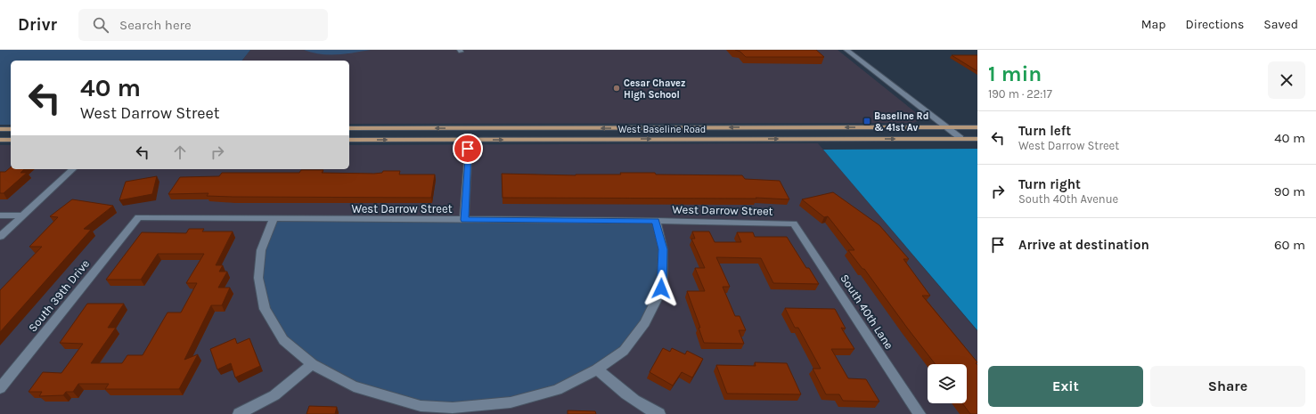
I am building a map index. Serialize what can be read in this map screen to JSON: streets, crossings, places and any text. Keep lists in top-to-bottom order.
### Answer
{
  "streets": {
    "main road": ["West Baseline Road"],
    "street": ["West Darrow Street", "South 39th Drive", "South 40th Lane"]
  },
  "crossings": [
    ["West Darrow Street", "South 39th Drive"],
    ["West Darrow Street", "South 40th Lane"]
  ],
  "places": {
    "other": ["Cesar Chavez High School"],
    "transit": ["Baseline Rd & 41st Av"]
  },
  "page": {
    "header": "Drivr",
    "search": "Search here",
    "nav": ["Map", "Directions", "Saved"],
    "heading": ["1 min", "190 m · 22:17"],
    "turn": ["40 m", "West Darrow Street"],
    "list": [
      {
        "name": "Turn left",
        "note": "West Darrow Street",
        "value": "40 m"
      },
      {
        "name": "Turn right",
        "note": "South 40th Avenue",
        "value": "90 m"
      },
      {
        "name": "Arrive at destination",
        "value": "60 m"
      }
    ],
    "buttons": ["Exit", "Share"]
  }
}
